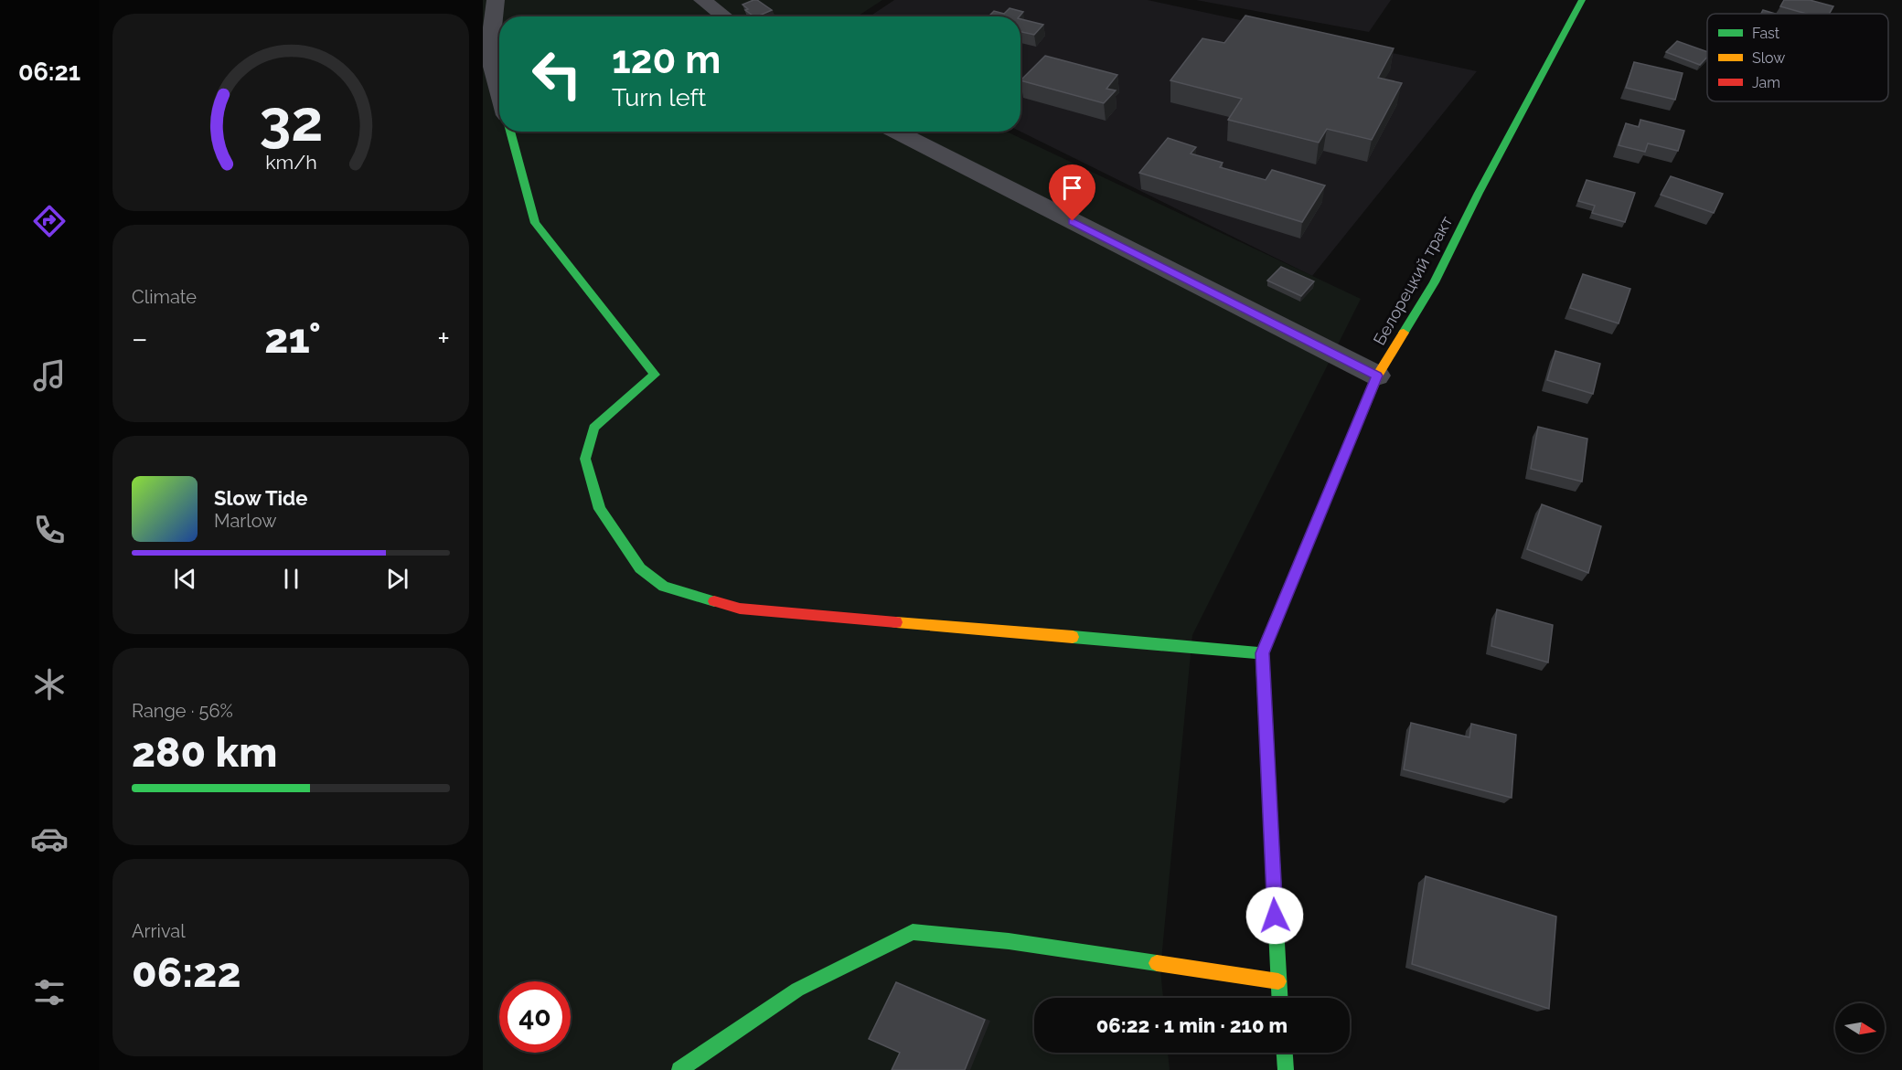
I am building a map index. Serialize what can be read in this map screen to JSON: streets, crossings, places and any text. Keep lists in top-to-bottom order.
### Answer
{
  "streets": {
    "street": ["Белорецкий тракт"]
  },
  "legend": ["Fast", "Slow", "Jam"],
  "north": "right",
  "page": {
    "tabs": "06:21",
    "turn": ["120 m", "Turn left"],
    "tile": [
      "Climate",
      ["Range · 56%", "280 km"],
      ["Arrival", "06:22"]
    ],
    "heat": ["−", "21°", "+"],
    "song": ["Slow Tide", "Marlow"],
    "limit": "40",
    "trip": "06:22 · 1 min · 210 m",
    "gauge": ["32", "km/h"]
  }
}
